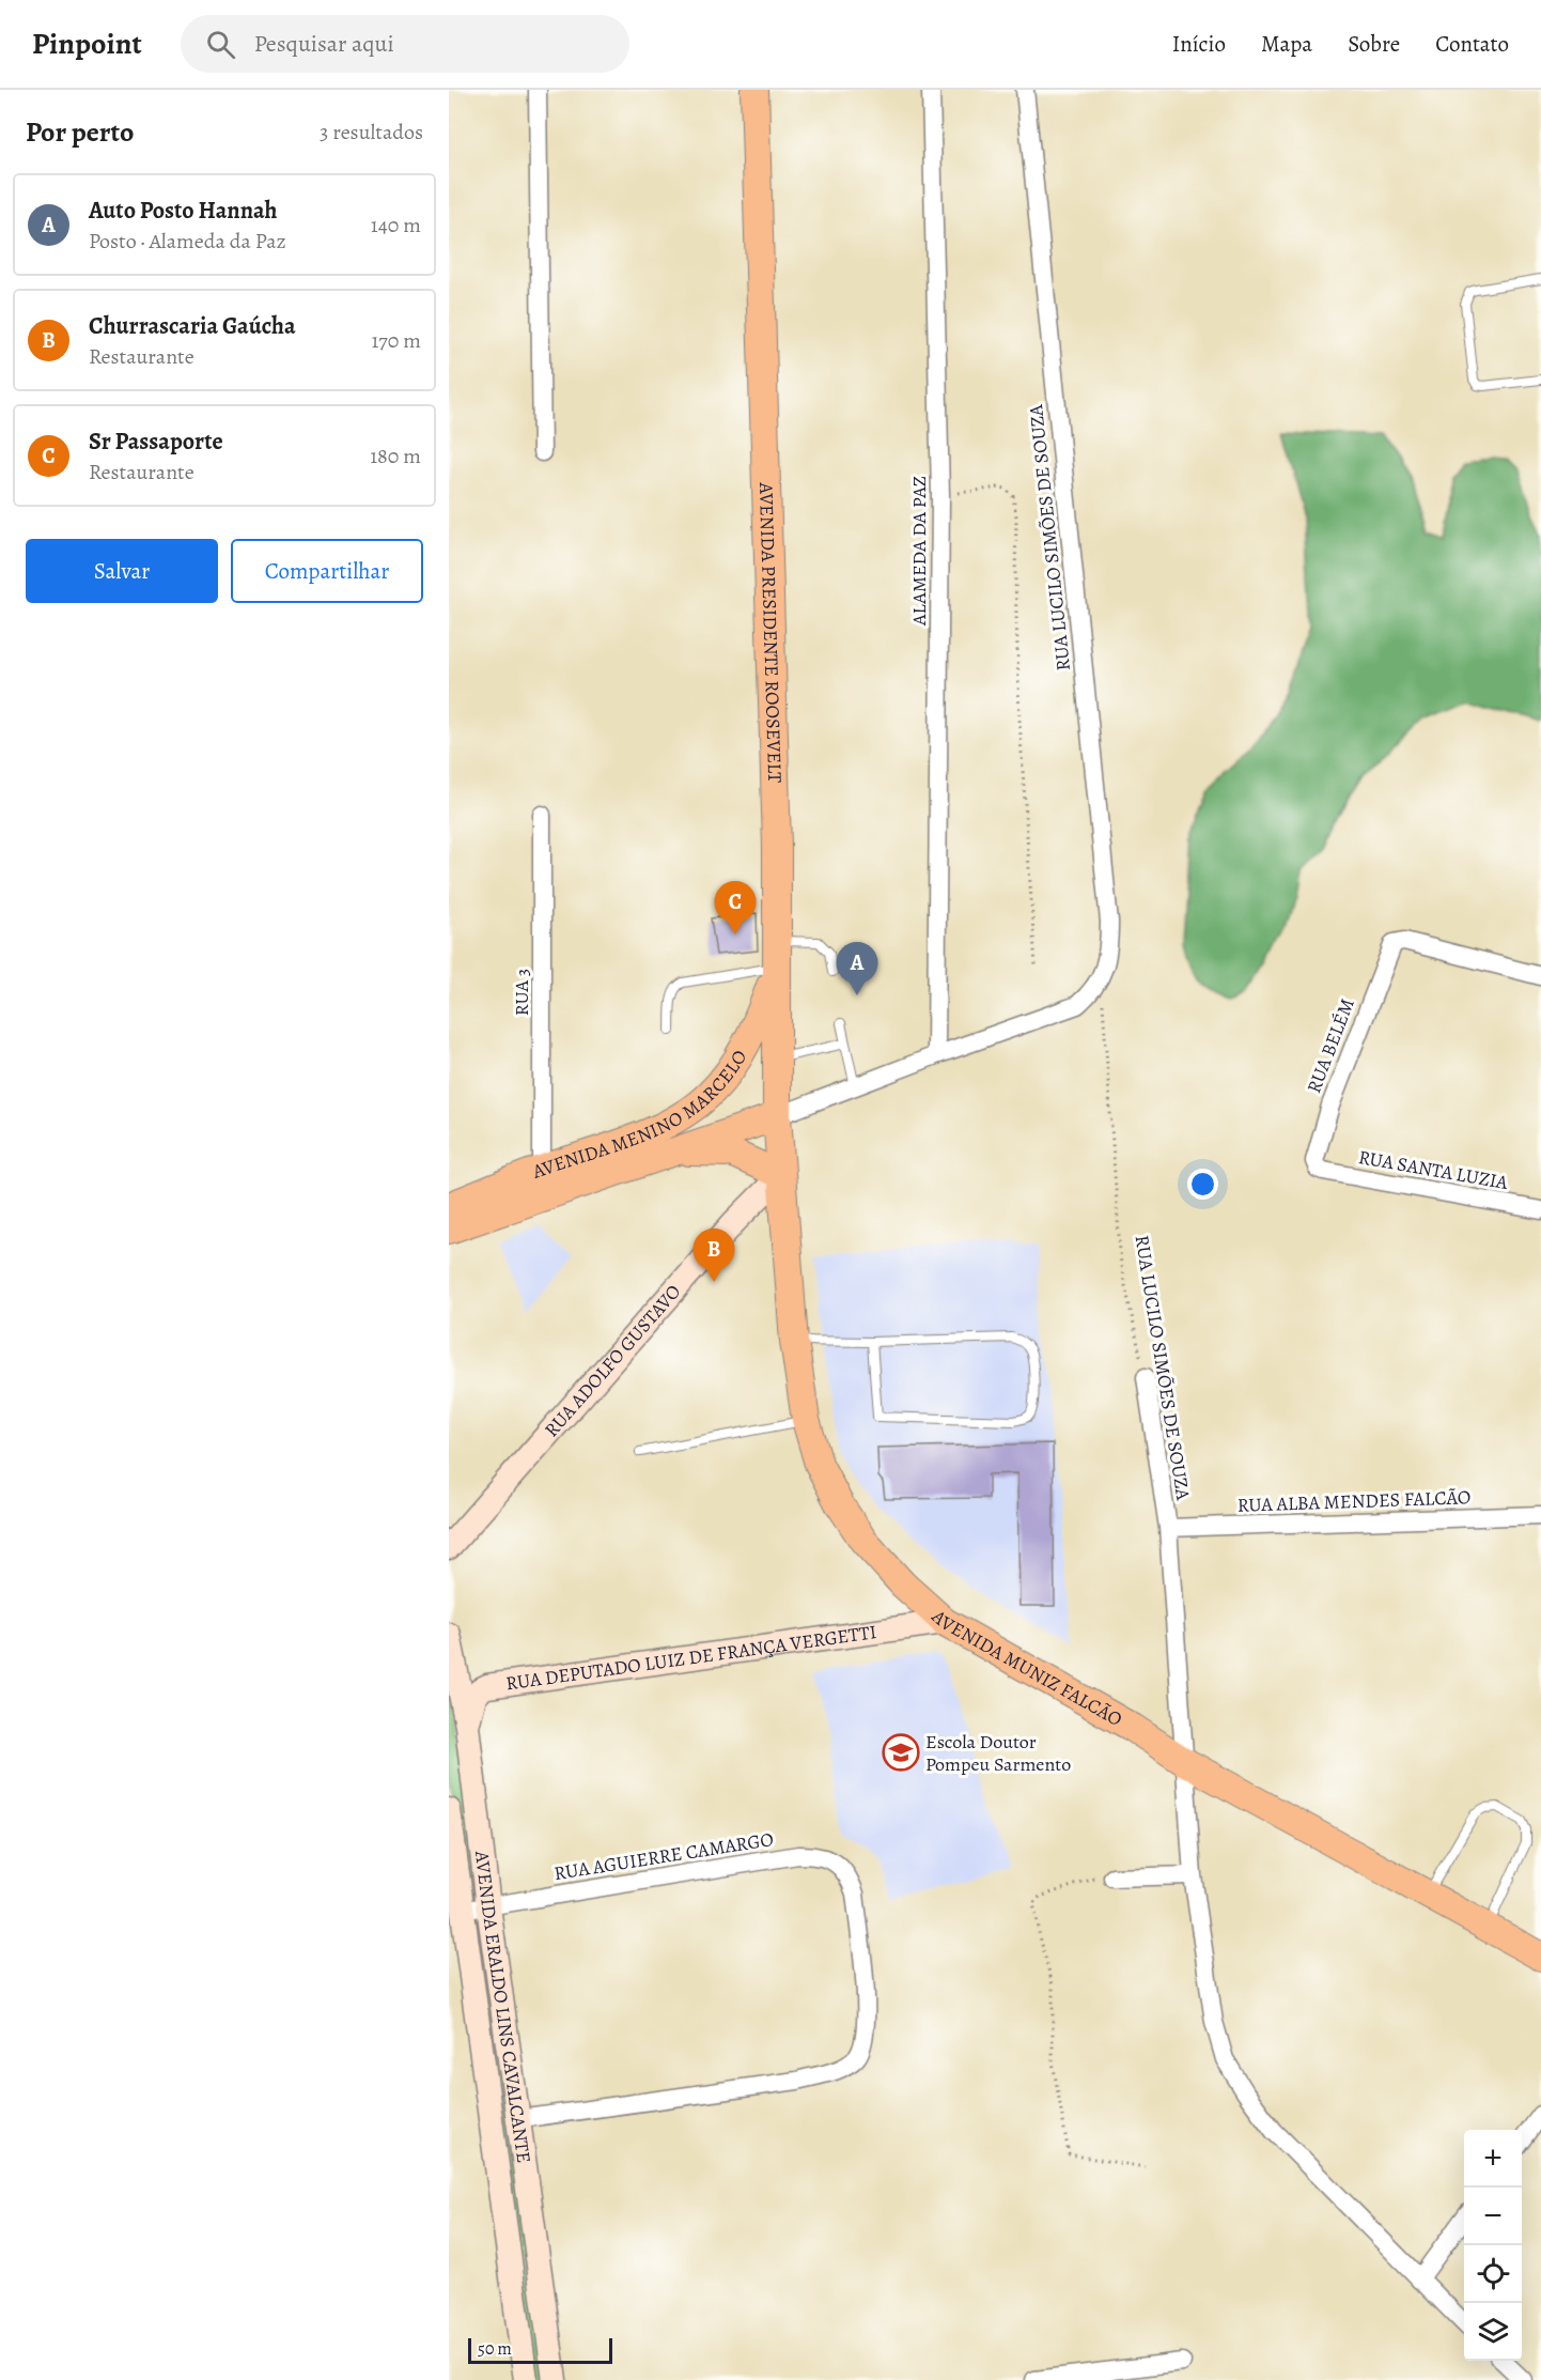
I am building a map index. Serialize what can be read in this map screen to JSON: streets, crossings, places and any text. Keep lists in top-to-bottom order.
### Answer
{
  "streets": {
    "main road": [
      "AVENIDA PRESIDENTE ROOSEVELT",
      "AVENIDA MENINO MARCELO",
      "RUA ADOLFO GUSTAVO",
      "RUA DEPUTADO LUIZ DE FRANÇA VERGETTI",
      "AVENIDA MUNIZ FALCÃO",
      "AVENIDA ERALDO LINS CAVALCANTE"
    ],
    "street": [
      "RUA LUCILO SIMÕES DE SOUZA",
      "ALAMEDA DA PAZ",
      "RUA 3",
      "RUA BELÉM",
      "RUA SANTA LUZIA",
      "RUA ALBA MENDES FALCÃO",
      "RUA AGUIERRE CAMARGO"
    ]
  },
  "crossings": [
    ["RUA LUCILO SIMÕES DE SOUZA", "ALAMEDA DA PAZ"],
    ["RUA LUCILO SIMÕES DE SOUZA", "AVENIDA PRESIDENTE ROOSEVELT"],
    ["RUA LUCILO SIMÕES DE SOUZA", "AVENIDA MENINO MARCELO"],
    ["RUA LUCILO SIMÕES DE SOUZA", "RUA ALBA MENDES FALCÃO"],
    ["RUA LUCILO SIMÕES DE SOUZA", "AVENIDA MUNIZ FALCÃO"],
    ["AVENIDA PRESIDENTE ROOSEVELT", "AVENIDA MENINO MARCELO"],
    ["AVENIDA PRESIDENTE ROOSEVELT", "RUA ADOLFO GUSTAVO"],
    ["AVENIDA PRESIDENTE ROOSEVELT", "AVENIDA MUNIZ FALCÃO"],
    ["RUA 3", "AVENIDA MENINO MARCELO"],
    ["RUA BELÉM", "RUA SANTA LUZIA"],
    ["RUA ADOLFO GUSTAVO", "AVENIDA MUNIZ FALCÃO"],
    ["RUA DEPUTADO LUIZ DE FRANÇA VERGETTI", "AVENIDA MUNIZ FALCÃO"],
    ["RUA DEPUTADO LUIZ DE FRANÇA VERGETTI", "AVENIDA ERALDO LINS CAVALCANTE"],
    ["RUA AGUIERRE CAMARGO", "AVENIDA ERALDO LINS CAVALCANTE"]
  ],
  "places": {
    "school or university": ["Escola Doutor Pompeu Sarmento"]
  },
  "scale_bar": "50 m",
  "page": {
    "header": "Pinpoint",
    "search": "Pesquisar aqui",
    "nav": [
      "Início",
      "Mapa",
      "Sobre",
      "Contato"
    ],
    "heading": ["Por perto", "3 resultados"],
    "list": [
      {
        "mark": "A",
        "name": "Auto Posto Hannah",
        "note": "Posto · Alameda da Paz",
        "value": "140 m"
      },
      {
        "mark": "B",
        "name": "Churrascaria Gaúcha",
        "note": "Restaurante",
        "value": "170 m"
      },
      {
        "mark": "C",
        "name": "Sr Passaporte",
        "note": "Restaurante",
        "value": "180 m"
      }
    ],
    "buttons": ["Salvar", "Compartilhar"],
    "pins": ["C", "A", "B"],
    "map_buttons": ["+", "−"],
    "scale": "50 m"
  }
}
